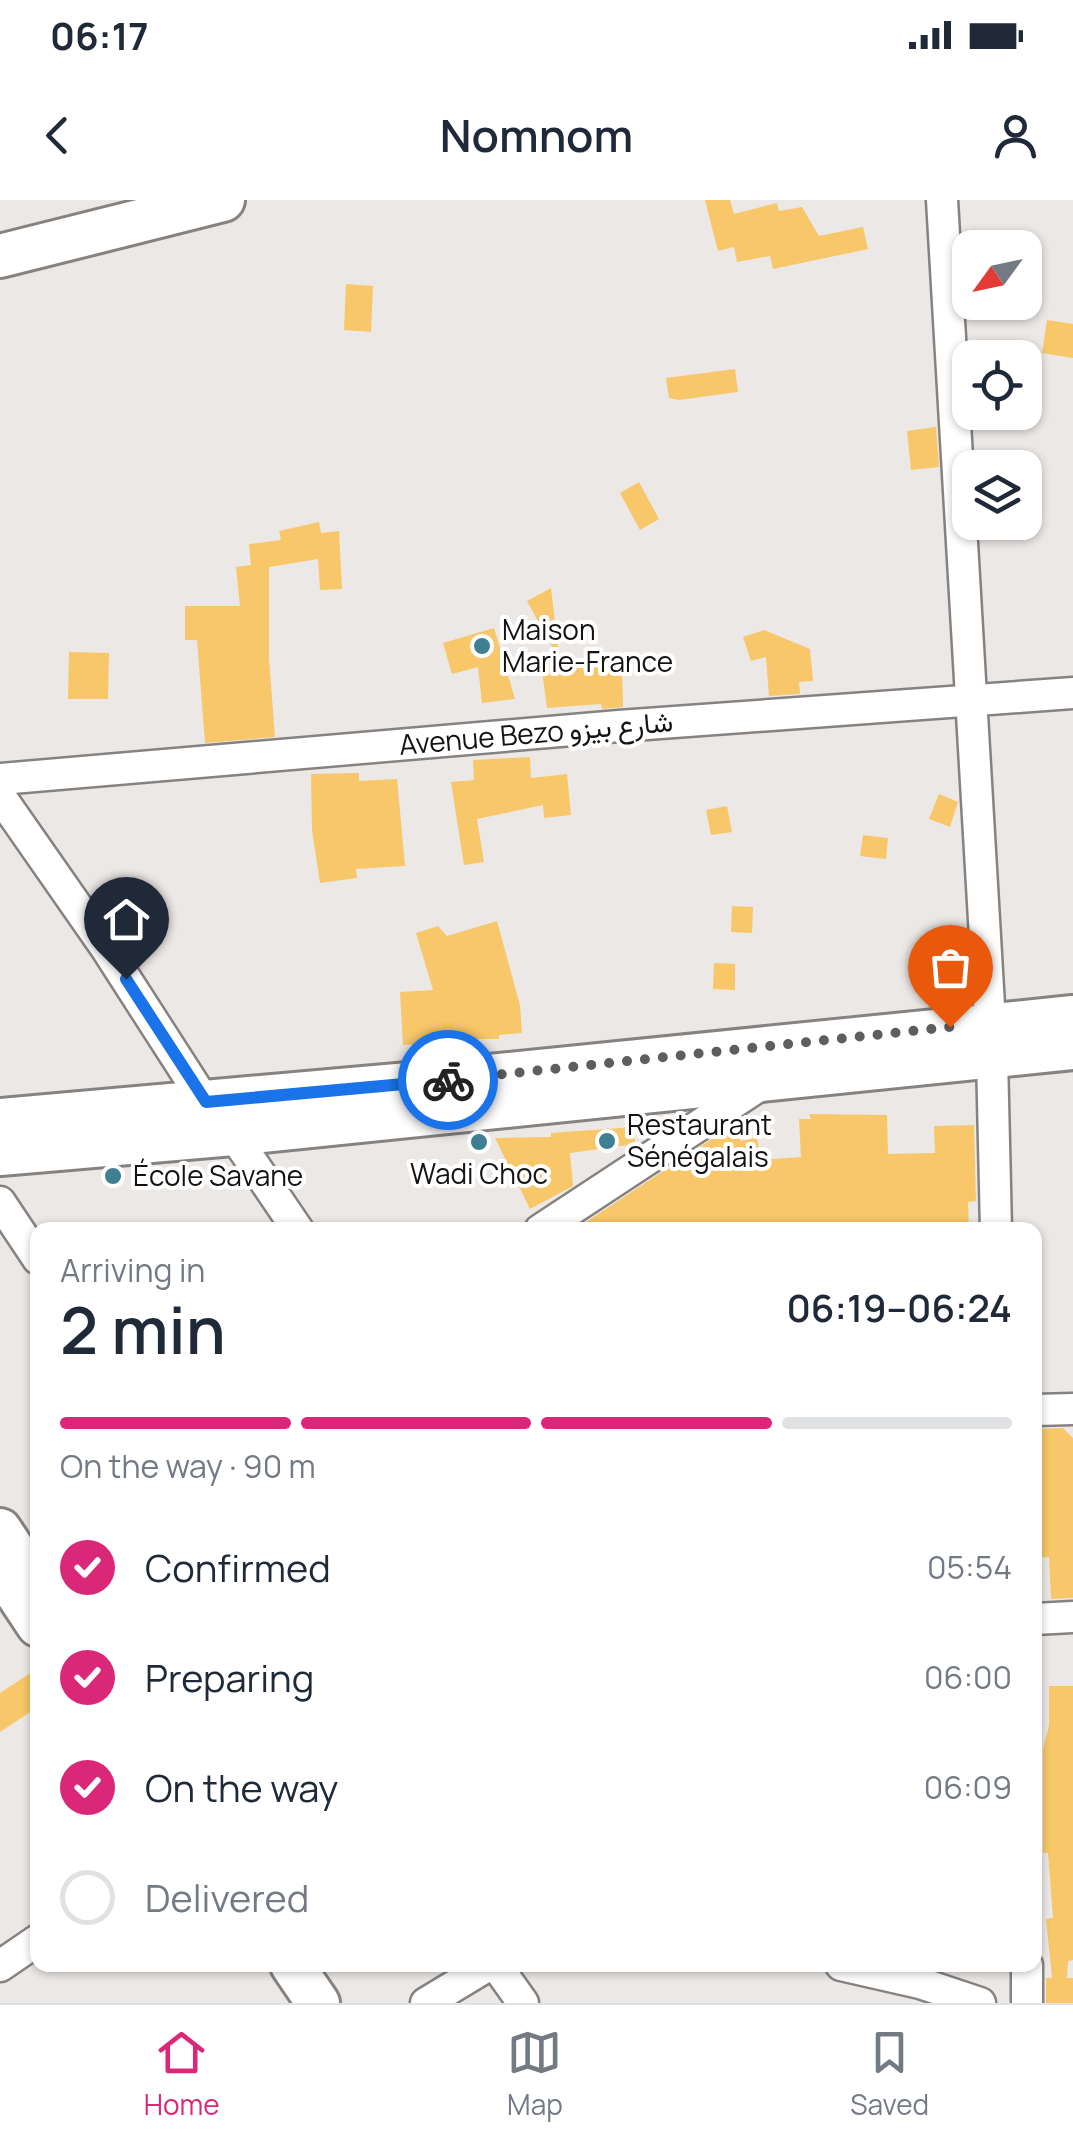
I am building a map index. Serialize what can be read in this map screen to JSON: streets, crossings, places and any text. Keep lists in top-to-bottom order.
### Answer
{
  "streets": {
    "street": ["Avenue Bezo شارع بيزو"]
  },
  "places": [
    "Maison Marie-France",
    "Restaurant Sénégalais",
    "Wadi Choc",
    "École Savane"
  ],
  "north": "bottom left",
  "page": {
    "status": "06:17",
    "header": "Nomnom",
    "heading": ["2 min", "Arriving in", "06:19–06:24"],
    "bar": "On the way · 90 m",
    "list": [
      ["Confirmed", "05:54"],
      ["Preparing", "06:00"],
      ["On the way", "06:09"],
      "Delivered"
    ],
    "tabs": ["Home", "Map", "Saved"]
  }
}
